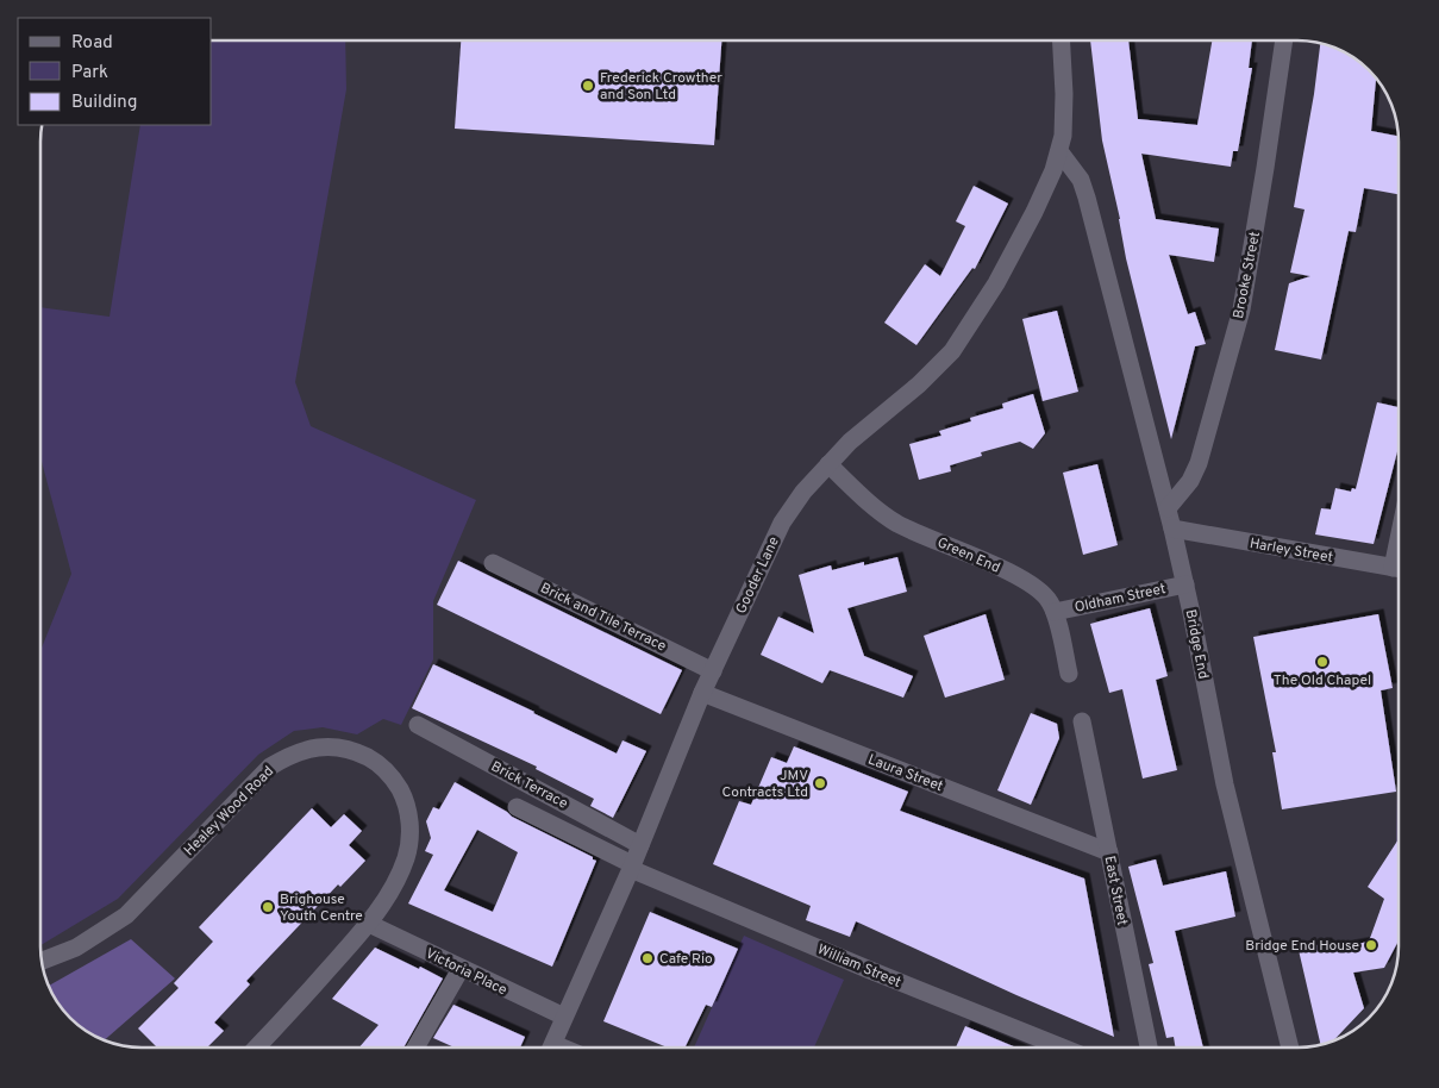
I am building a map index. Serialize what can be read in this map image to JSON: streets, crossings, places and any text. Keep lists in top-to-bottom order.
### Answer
{
  "streets": {
    "street": [
      "Brooke Street",
      "Harley Street",
      "Green End",
      "Gooder Lane",
      "Oldham Street",
      "Brick and Tile Terrace",
      "Bridge End",
      "Laura Street",
      "Brick Terrace",
      "Healey Wood Road",
      "East Street",
      "William Street",
      "Victoria Place"
    ]
  },
  "crossings": [
    ["Brooke Street", "Bridge End"],
    ["Harley Street", "Bridge End"],
    ["Green End", "Gooder Lane"],
    ["Green End", "Oldham Street"],
    ["Gooder Lane", "Brick and Tile Terrace"],
    ["Gooder Lane", "Bridge End"],
    ["Gooder Lane", "Laura Street"],
    ["Gooder Lane", "Brick Terrace"],
    ["Gooder Lane", "William Street"],
    ["Gooder Lane", "Victoria Place"],
    ["Oldham Street", "Bridge End"],
    ["Laura Street", "East Street"],
    ["Healey Wood Road", "Victoria Place"]
  ],
  "places": [
    "Frederick Crowther and Son Ltd",
    "The Old Chapel",
    "JMV Contracts Ltd",
    "Brighouse Youth Centre",
    "Bridge End House",
    "Cafe Rio"
  ],
  "legend": ["Road", "Park", "Building"]
}
